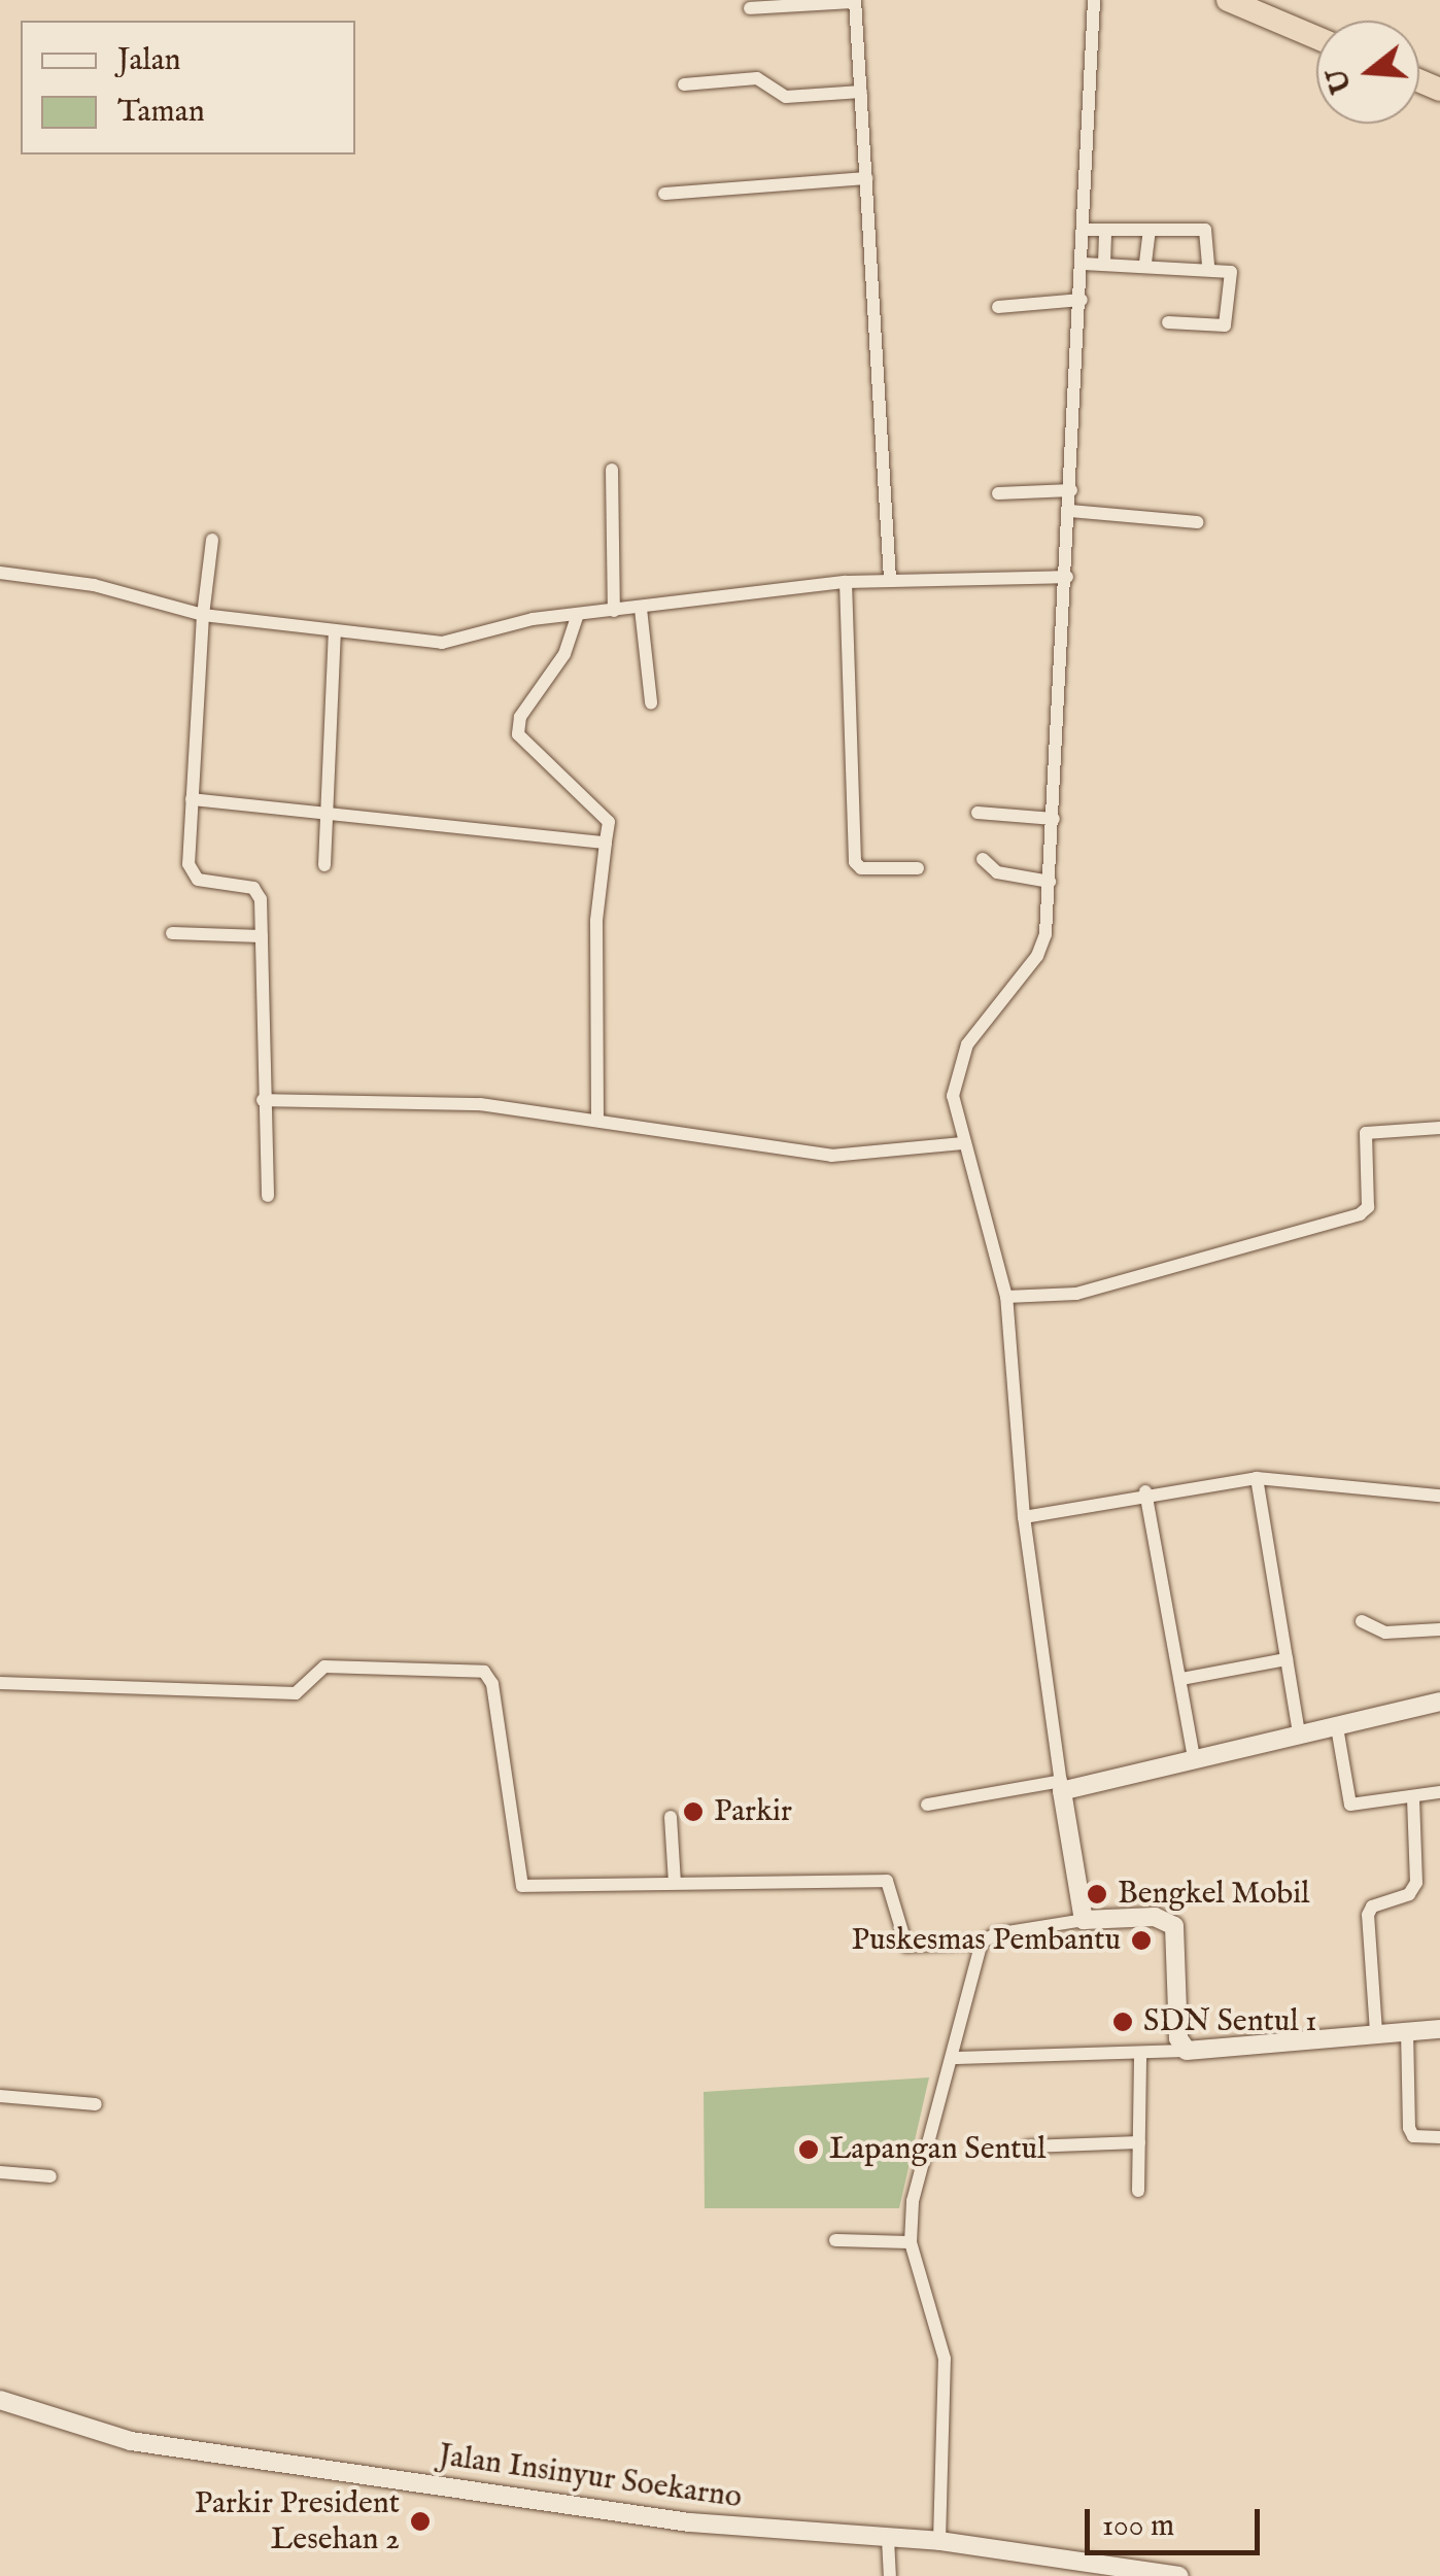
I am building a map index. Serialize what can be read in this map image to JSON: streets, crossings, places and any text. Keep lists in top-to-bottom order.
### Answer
{
  "streets": {
    "main road": ["Jalan Insinyur Soekarno"]
  },
  "places": [
    "Parkir",
    "Bengkel Mobil",
    "Puskesmas Pembantu",
    "SDN Sentul 1",
    "Lapangan Sentul",
    "Parkir President Lesehan 2"
  ],
  "legend": ["Jalan", "Taman"],
  "scale_bar": "100 m",
  "north": "left"
}
